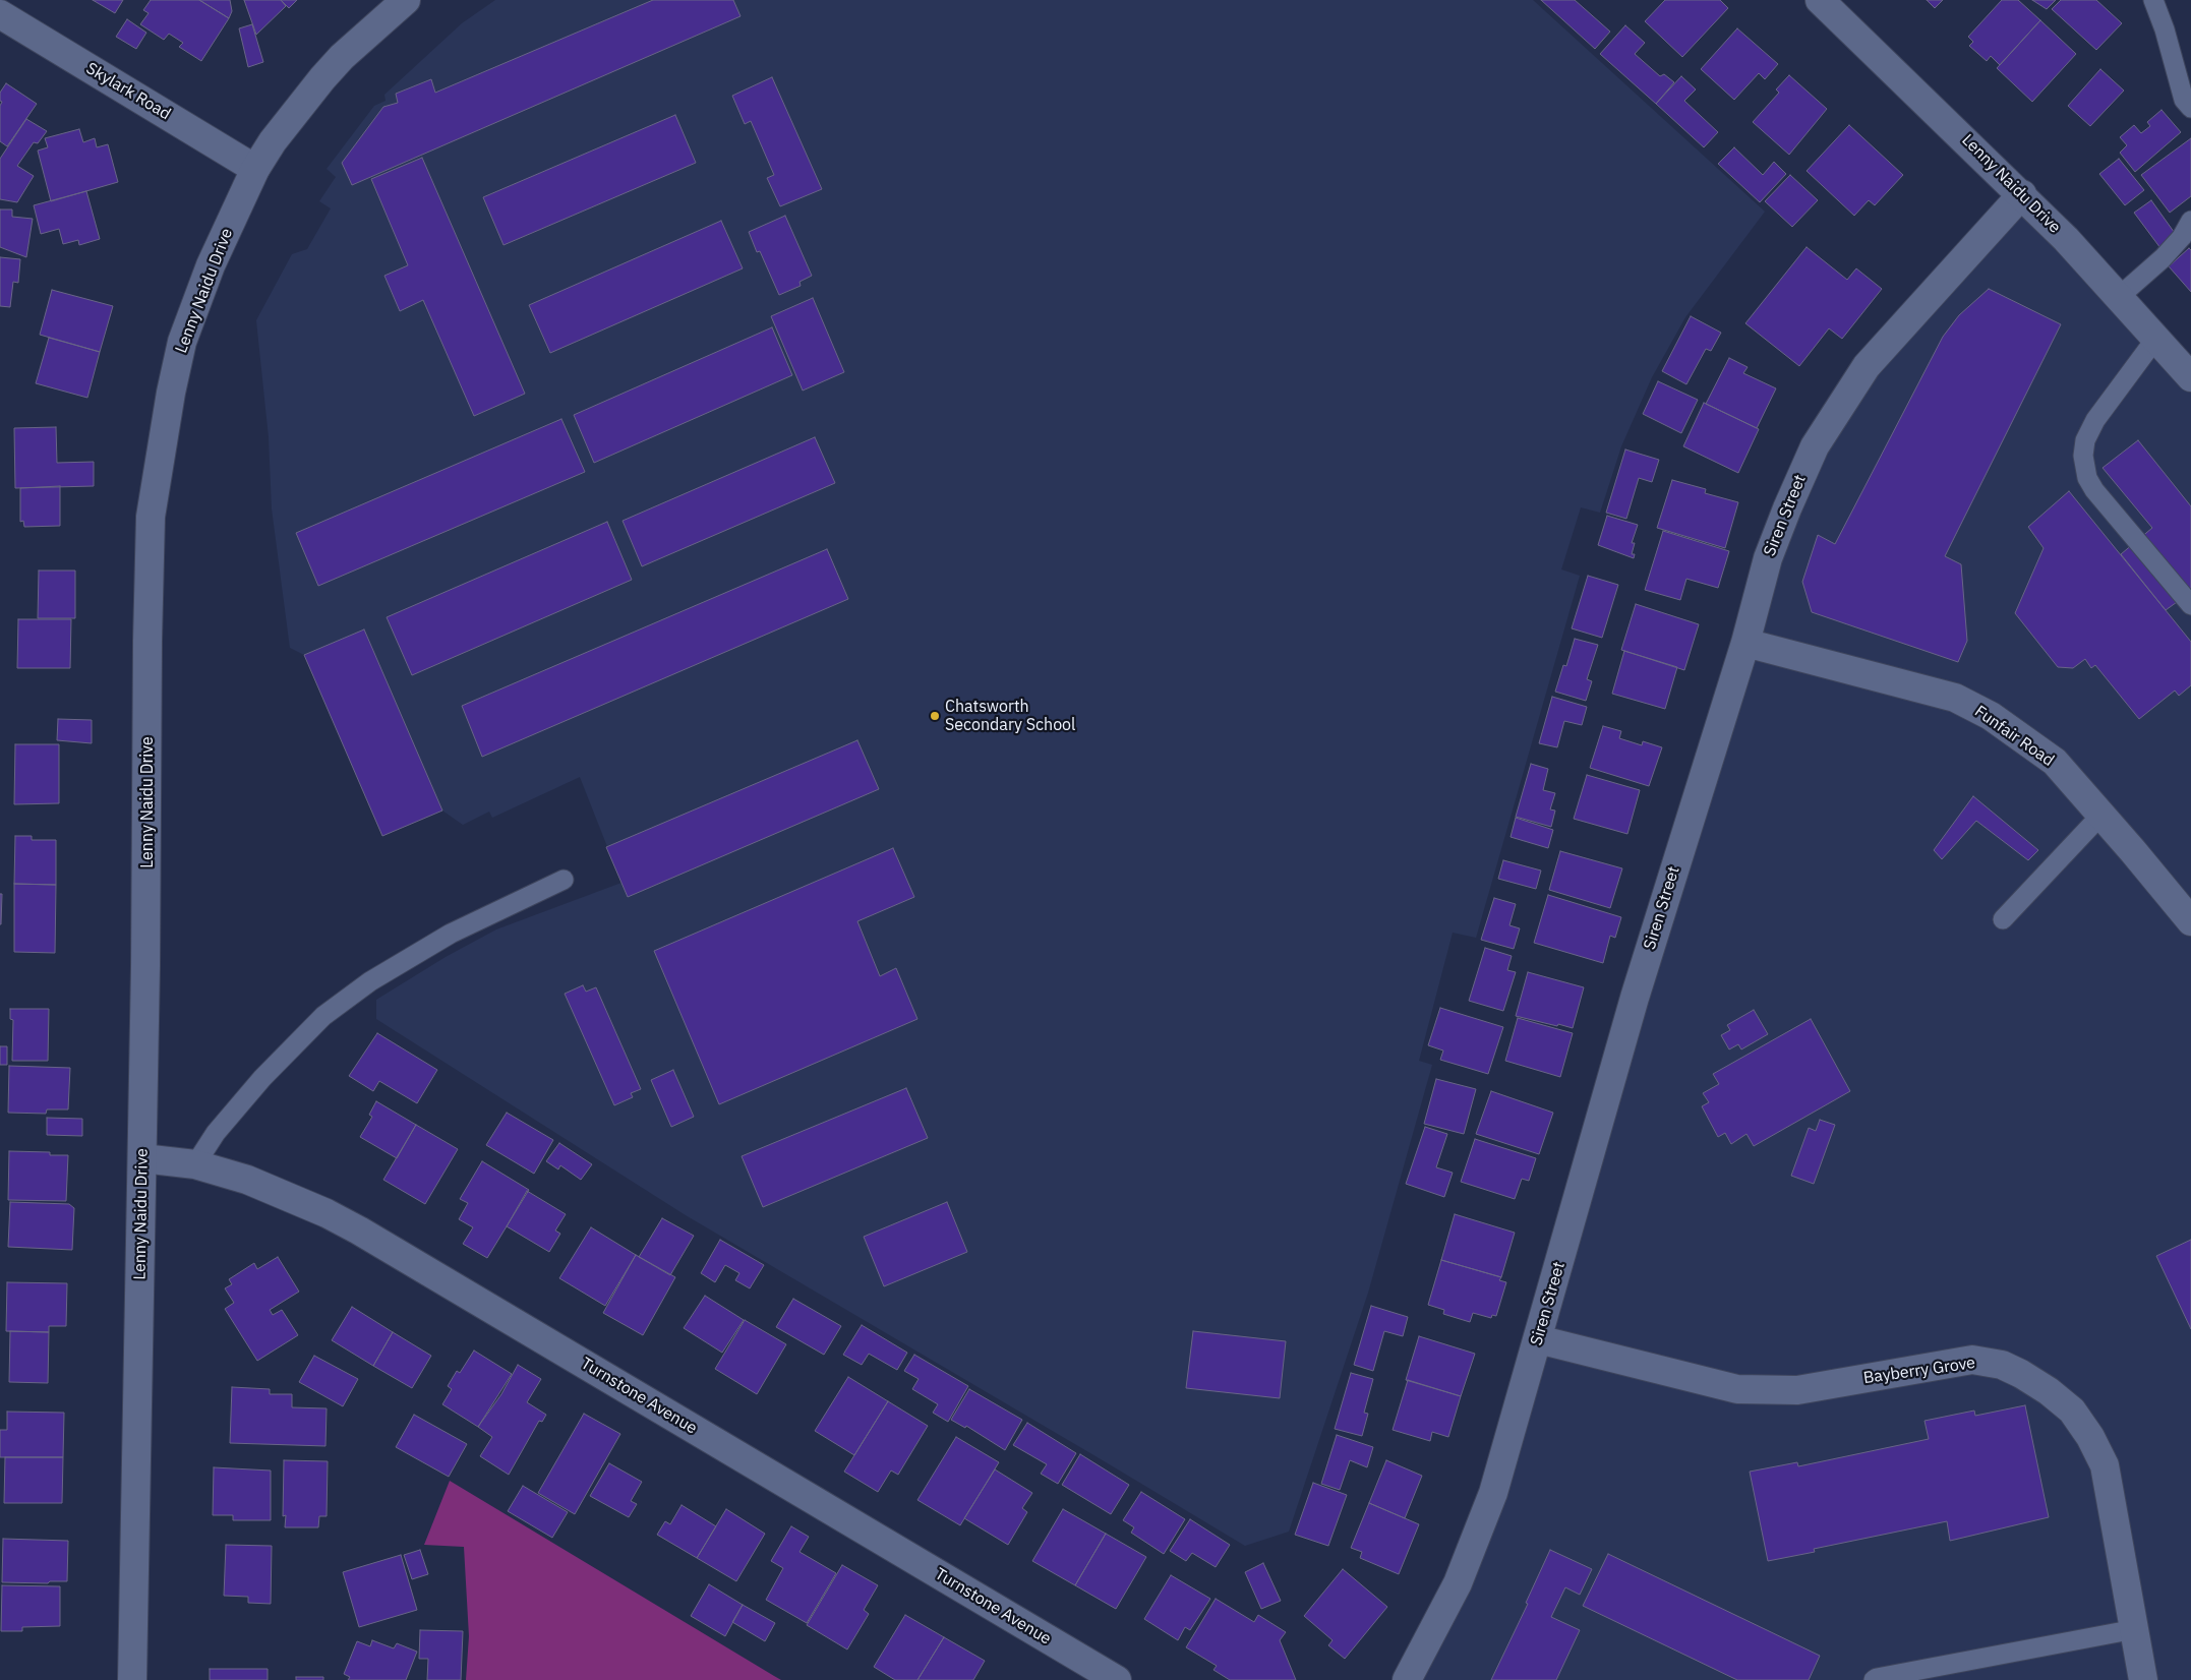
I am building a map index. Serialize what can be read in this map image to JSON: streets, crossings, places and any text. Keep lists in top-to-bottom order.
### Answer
{
  "streets": {
    "street": [
      "Skylark Road",
      "Lenny Naidu Drive",
      "Siren Street",
      "Funfair Road",
      "Bayberry Grove",
      "Turnstone Avenue"
    ]
  },
  "crossings": [
    ["Skylark Road", "Lenny Naidu Drive"],
    ["Lenny Naidu Drive", "Siren Street"],
    ["Lenny Naidu Drive", "Turnstone Avenue"],
    ["Siren Street", "Funfair Road"],
    ["Siren Street", "Bayberry Grove"]
  ],
  "places": ["Chatsworth Secondary School"]
}
